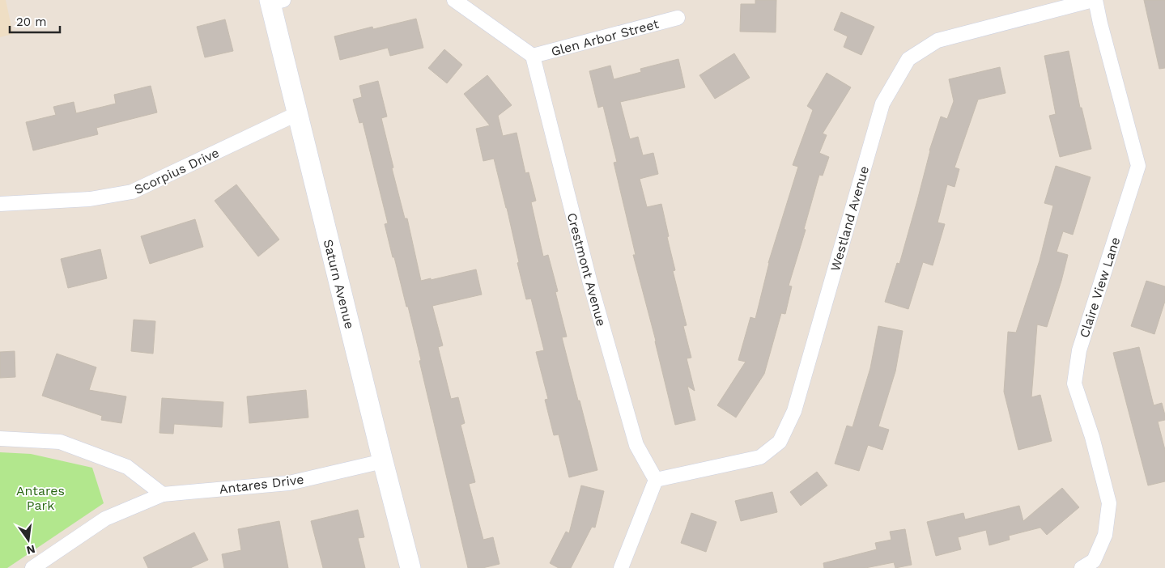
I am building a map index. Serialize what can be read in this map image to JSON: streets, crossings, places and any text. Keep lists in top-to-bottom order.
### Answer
{
  "streets": {
    "street": [
      "Glen Arbor Street",
      "Scorpius Drive",
      "Westland Avenue",
      "Crestmont Avenue",
      "Saturn Avenue",
      "Claire View Lane",
      "Antares Drive"
    ]
  },
  "crossings": [
    ["Glen Arbor Street", "Crestmont Avenue"],
    ["Scorpius Drive", "Saturn Avenue"],
    ["Westland Avenue", "Crestmont Avenue"],
    ["Westland Avenue", "Claire View Lane"],
    ["Saturn Avenue", "Antares Drive"]
  ],
  "parks": ["Antares Park"],
  "scale_bar": "20 m",
  "north": "bottom"
}
